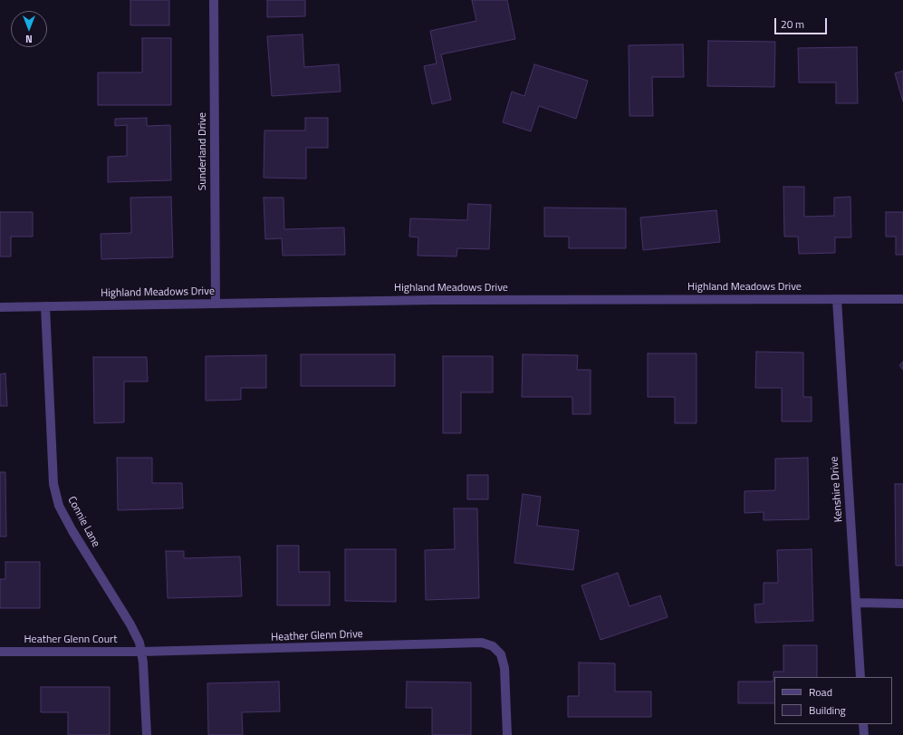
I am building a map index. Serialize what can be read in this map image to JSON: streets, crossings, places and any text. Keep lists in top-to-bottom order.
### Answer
{
  "streets": {
    "street": [
      "Sunderland Drive",
      "Highland Meadows Drive",
      "Kenshire Drive",
      "Connie Lane",
      "Heather Glenn Drive",
      "Heather Glenn Court"
    ]
  },
  "crossings": [
    ["Sunderland Drive", "Highland Meadows Drive"],
    ["Highland Meadows Drive", "Kenshire Drive"],
    ["Highland Meadows Drive", "Connie Lane"],
    ["Connie Lane", "Heather Glenn Drive"],
    ["Connie Lane", "Heather Glenn Court"],
    ["Heather Glenn Drive", "Heather Glenn Court"]
  ],
  "legend": ["Road", "Building"],
  "scale_bar": "20 m",
  "north": "bottom"
}
